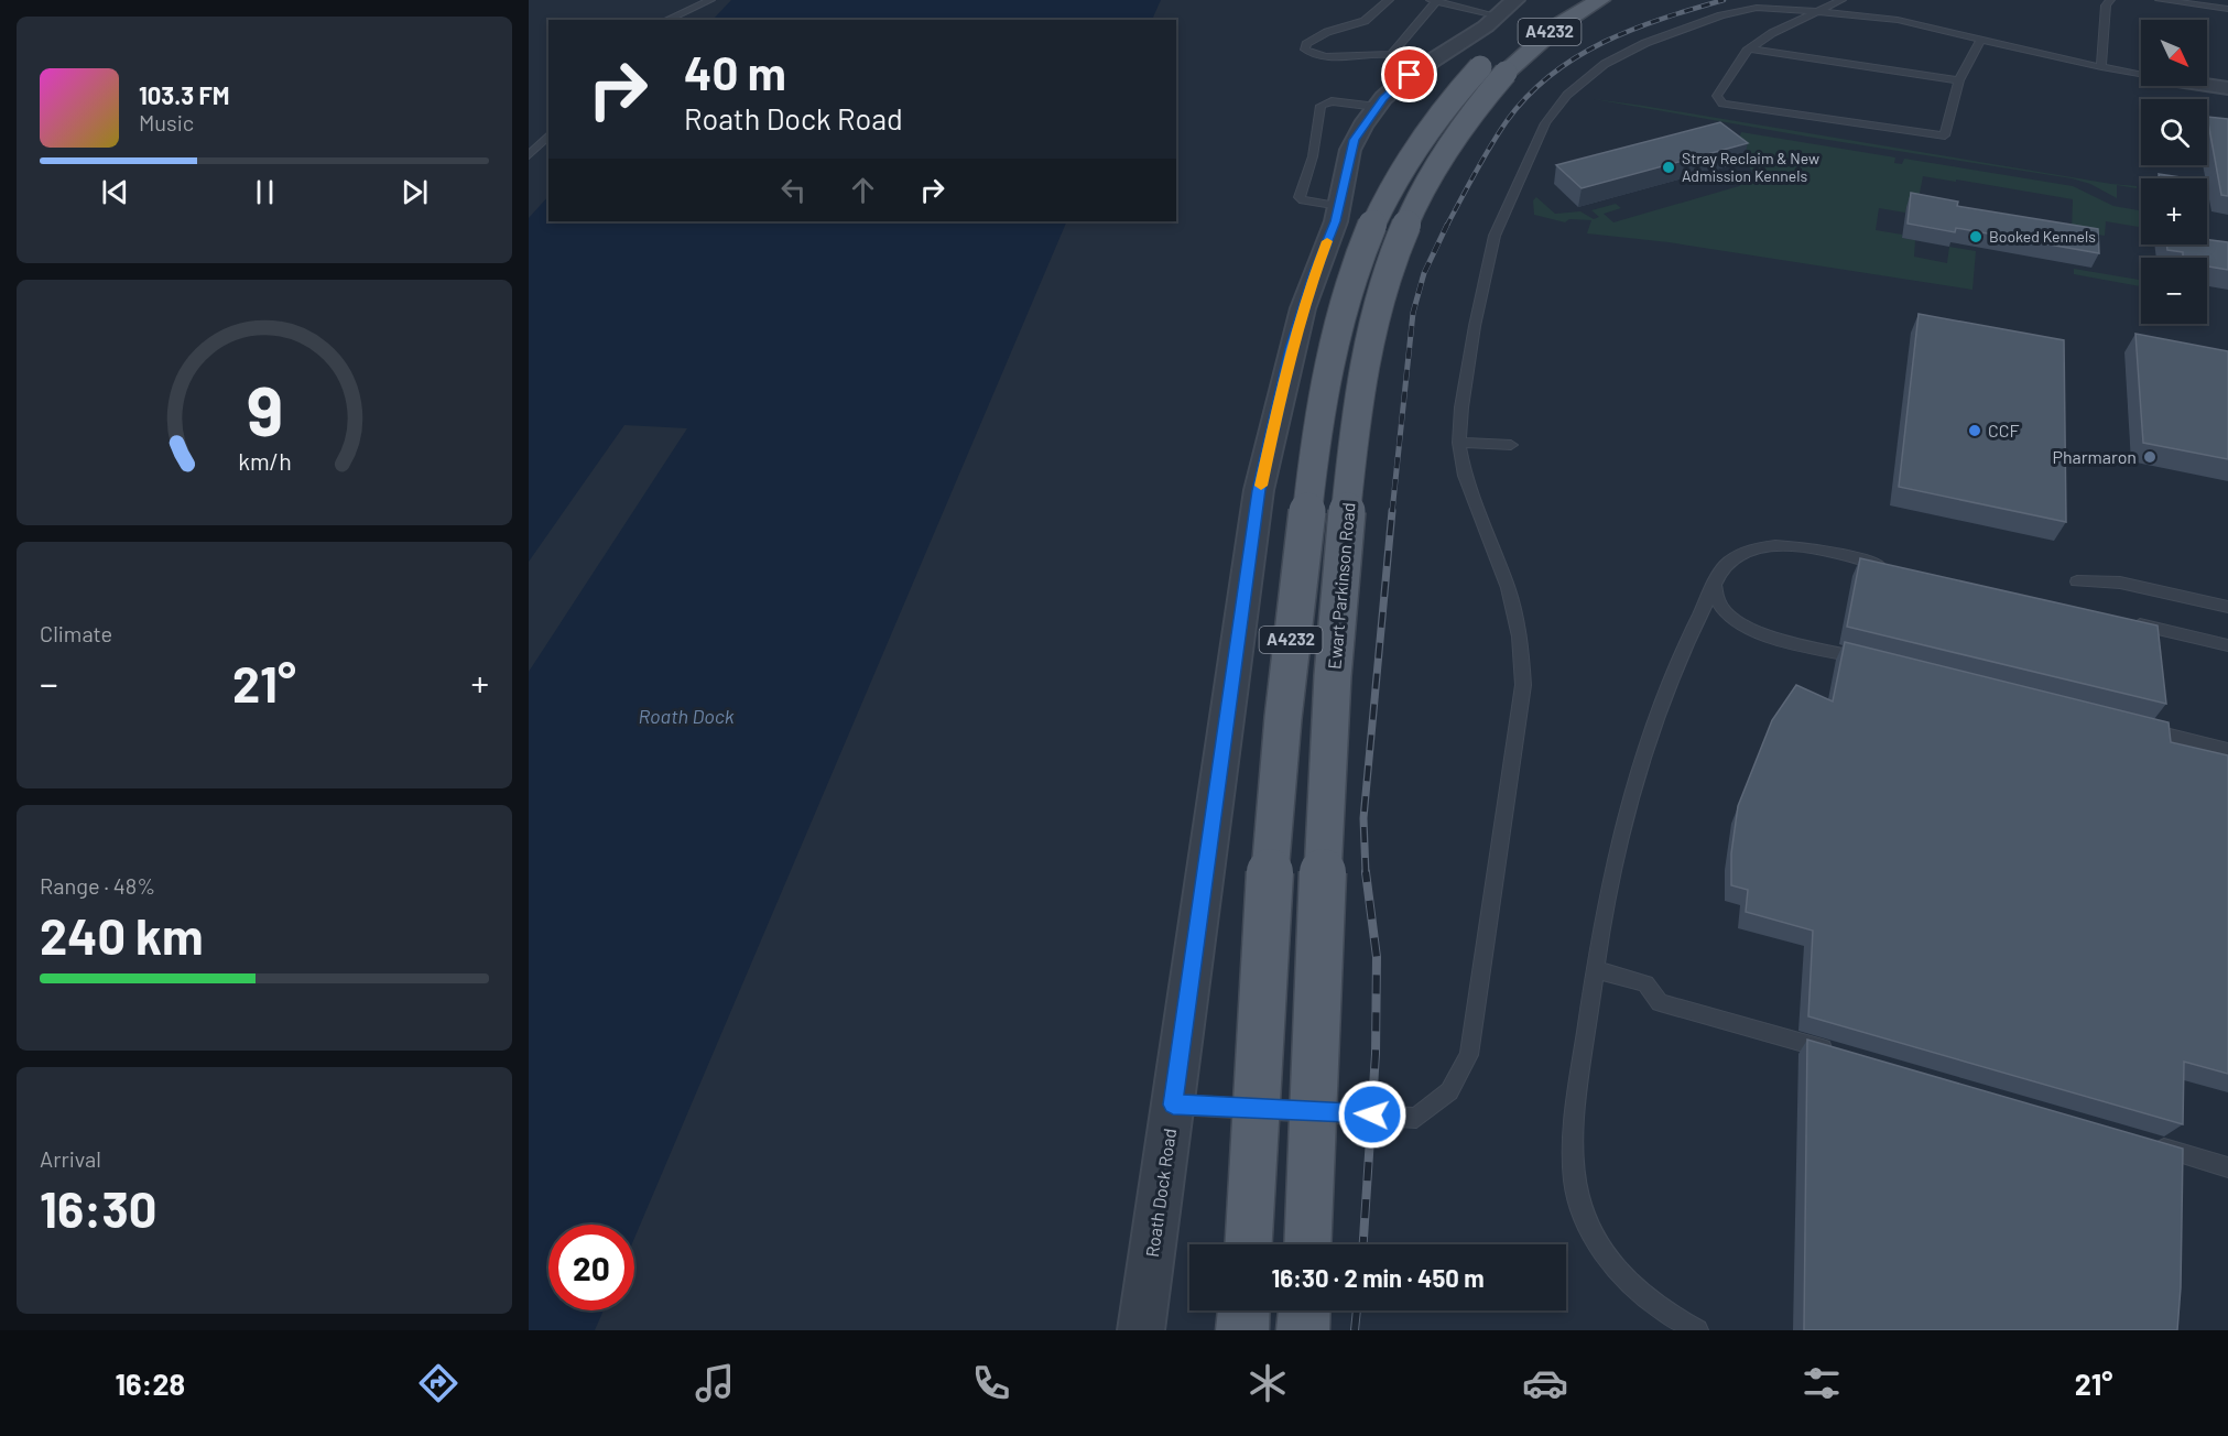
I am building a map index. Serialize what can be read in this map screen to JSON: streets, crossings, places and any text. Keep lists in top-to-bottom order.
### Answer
{
  "streets": {
    "main road": ["A4232", "Ewart Parkinson Road"],
    "street": ["Roath Dock Road"]
  },
  "water": ["Roath Dock"],
  "places": [
    "Stray Reclaim & New Admission Kennels",
    "Booked Kennels",
    "CCF",
    "Pharmaron"
  ],
  "north": "bottom right",
  "page": {
    "map_buttons": ["+", "−"],
    "turn": ["40 m", "Roath Dock Road"],
    "song": ["103.3 FM", "Music"],
    "tile": [
      "Climate",
      ["Range · 48%", "240 km"],
      ["Arrival", "16:30"]
    ],
    "heat": ["−", "21°", "+"],
    "limit": "20",
    "trip": "16:30 · 2 min · 450 m",
    "tabs": ["16:28", "21°"],
    "gauge": ["9", "km/h"]
  }
}
